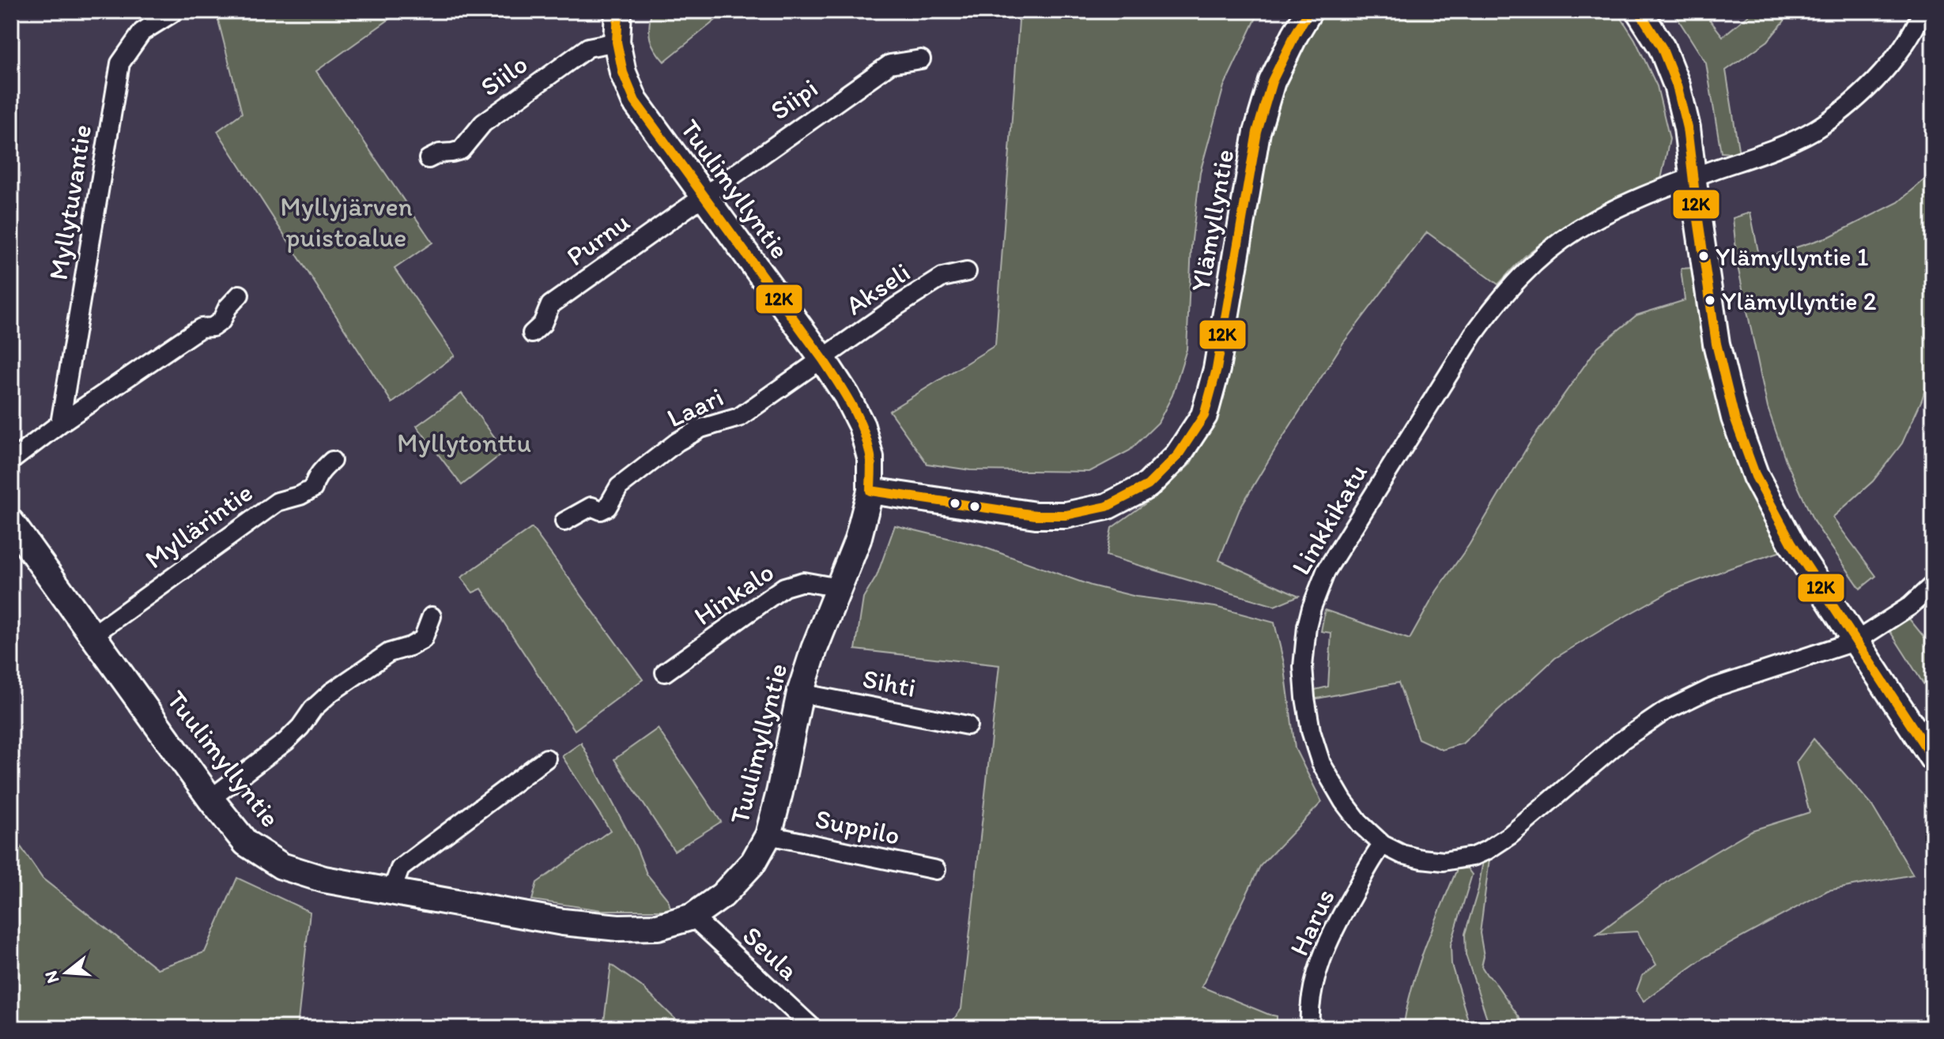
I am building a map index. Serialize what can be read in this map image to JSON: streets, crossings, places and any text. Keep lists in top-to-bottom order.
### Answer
{
  "streets": {
    "street": [
      "Siilo",
      "Siipi",
      "Tuulimyllyntie",
      "Myllytuvantie",
      "Ylämyllyntie",
      "Purnu",
      "Akseli",
      "Laari",
      "Linkkikatu",
      "Myllärintie",
      "Hinkalo",
      "Sihti",
      "Suppilo",
      "Harus",
      "Seula"
    ]
  },
  "crossings": [
    ["Siilo", "Tuulimyllyntie"],
    ["Siipi", "Tuulimyllyntie"],
    ["Siipi", "Purnu"],
    ["Tuulimyllyntie", "Ylämyllyntie"],
    ["Tuulimyllyntie", "Purnu"],
    ["Tuulimyllyntie", "Akseli"],
    ["Tuulimyllyntie", "Laari"],
    ["Tuulimyllyntie", "Myllärintie"],
    ["Tuulimyllyntie", "Hinkalo"],
    ["Tuulimyllyntie", "Sihti"],
    ["Tuulimyllyntie", "Suppilo"],
    ["Tuulimyllyntie", "Seula"],
    ["Akseli", "Laari"],
    ["Linkkikatu", "Harus"]
  ],
  "parks": ["Myllyjärven puistoalue", "Myllytonttu"],
  "places": ["Ylämyllyntie 1", "Ylämyllyntie 2"],
  "lines": ["transit line 12K"],
  "north": "left"
}
